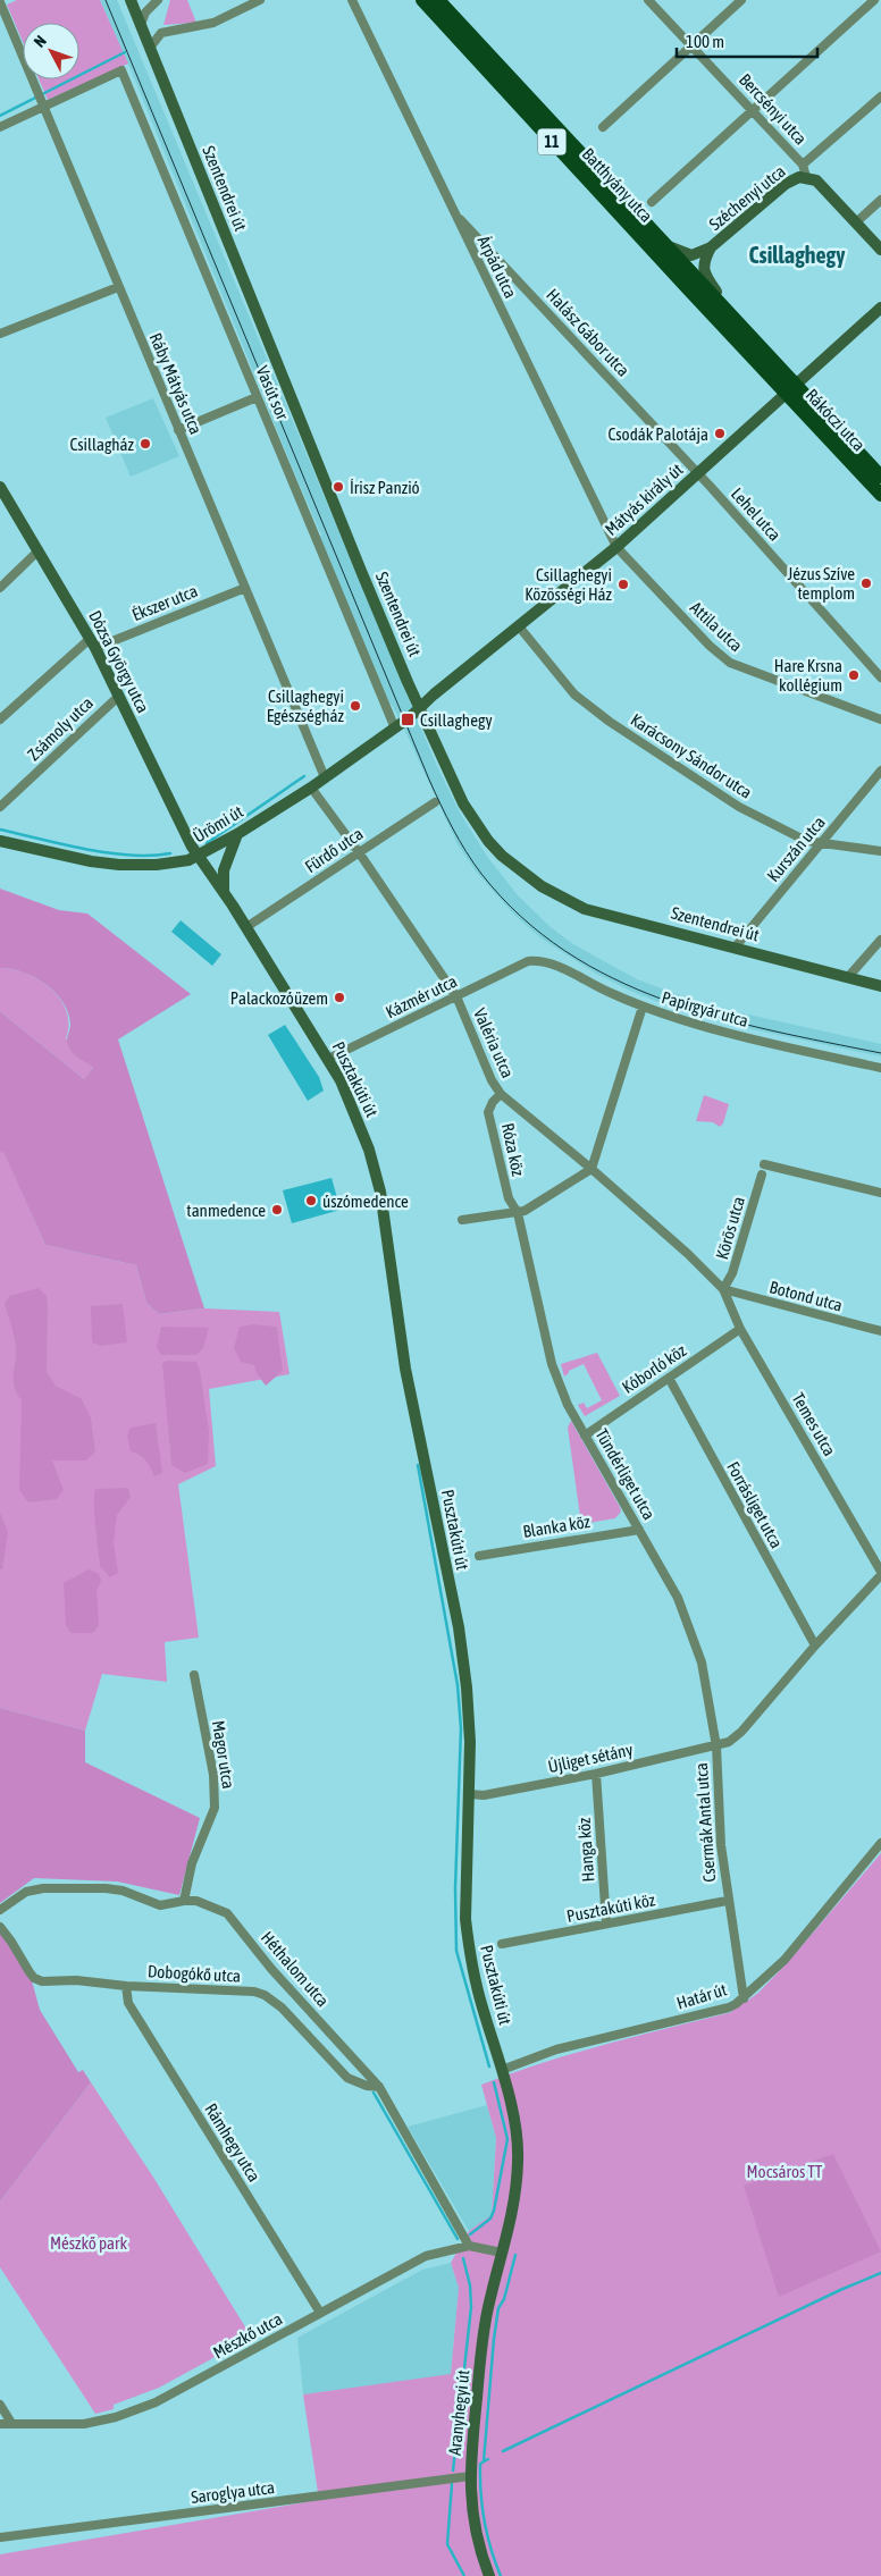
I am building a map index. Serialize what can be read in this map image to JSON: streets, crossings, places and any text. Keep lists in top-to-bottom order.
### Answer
{
  "streets": {
    "main road": ["11", "Batthyány utca", "Rákóczi utca"],
    "street": [
      "Bercsényi utca",
      "Szentendrei út",
      "Széchenyi utca",
      "Árpád utca",
      "Halász Gábor utca",
      "Ráby Mátyás utca",
      "Vasút sor",
      "Mátyás király út",
      "Lehel utca",
      "Ékszer utca",
      "Attila utca",
      "Dózsa György utca",
      "Zsámoly utca",
      "Karácsony Sándor utca",
      "Ürömi út",
      "Kurszán utca",
      "Fürdő utca",
      "Kázmér utca",
      "Papírgyár utca",
      "Valéria utca",
      "Pusztakúti út",
      "Róza köz",
      "Körös utca",
      "Botond utca",
      "Kóborló köz",
      "Temes utca",
      "Tündérliget utca",
      "Forrásliget utca",
      "Blanka köz",
      "Magor utca",
      "Újliget sétány",
      "Csermák Antal utca",
      "Hanga köz",
      "Pusztakúti köz",
      "Héthalom utca",
      "Dobogókő utca",
      "Határ út",
      "Rámhegy utca",
      "Mészkő utca",
      "Aranyhegyi út",
      "Saroglya utca"
    ]
  },
  "crossings": [
    ["Bercsényi utca", "Széchenyi utca"],
    ["Batthyány utca", "Széchenyi utca"],
    ["Batthyány utca", "Rákóczi utca"],
    ["Batthyány utca", "Mátyás király út"],
    ["Szentendrei út", "Mátyás király út"],
    ["Szentendrei út", "Ürömi út"],
    ["Szentendrei út", "Kurszán utca"],
    ["Árpád utca", "Halász Gábor utca"],
    ["Árpád utca", "Mátyás király út"],
    ["Árpád utca", "Attila utca"],
    ["Halász Gábor utca", "Mátyás király út"],
    ["Halász Gábor utca", "Lehel utca"],
    ["Ráby Mátyás utca", "Vasút sor"],
    ["Ráby Mátyás utca", "Ékszer utca"],
    ["Ráby Mátyás utca", "Ürömi út"],
    ["Vasút sor", "Ürömi út"],
    ["Rákóczi utca", "Mátyás király út"],
    ["Mátyás király út", "Lehel utca"],
    ["Mátyás király út", "Attila utca"],
    ["Mátyás király út", "Karácsony Sándor utca"],
    ["Mátyás király út", "Ürömi út"],
    ["Ékszer utca", "Dózsa György utca"],
    ["Dózsa György utca", "Zsámoly utca"],
    ["Dózsa György utca", "Ürömi út"],
    ["Dózsa György utca", "Pusztakúti út"],
    ["Karácsony Sándor utca", "Kurszán utca"],
    ["Ürömi út", "Valéria utca"],
    ["Ürömi út", "Pusztakúti út"],
    ["Fürdő utca", "Valéria utca"],
    ["Kázmér utca", "Papírgyár utca"],
    ["Kázmér utca", "Valéria utca"],
    ["Kázmér utca", "Pusztakúti út"],
    ["Valéria utca", "Róza köz"],
    ["Valéria utca", "Körös utca"],
    ["Valéria utca", "Botond utca"],
    ["Valéria utca", "Temes utca"],
    ["Pusztakúti út", "Újliget sétány"],
    ["Pusztakúti út", "Határ út"],
    ["Pusztakúti út", "Mészkő utca"],
    ["Pusztakúti út", "Aranyhegyi út"],
    ["Róza köz", "Tündérliget utca"],
    ["Körös utca", "Botond utca"],
    ["Körös utca", "Temes utca"],
    ["Botond utca", "Temes utca"],
    ["Kóborló köz", "Temes utca"],
    ["Kóborló köz", "Tündérliget utca"],
    ["Kóborló köz", "Forrásliget utca"],
    ["Temes utca", "Csermák Antal utca"],
    ["Tündérliget utca", "Blanka köz"],
    ["Tündérliget utca", "Újliget sétány"],
    ["Tündérliget utca", "Csermák Antal utca"],
    ["Forrásliget utca", "Csermák Antal utca"],
    ["Magor utca", "Héthalom utca"],
    ["Újliget sétány", "Csermák Antal utca"],
    ["Újliget sétány", "Hanga köz"],
    ["Csermák Antal utca", "Pusztakúti köz"],
    ["Csermák Antal utca", "Határ út"],
    ["Hanga köz", "Pusztakúti köz"],
    ["Héthalom utca", "Dobogókő utca"],
    ["Héthalom utca", "Mészkő utca"],
    ["Dobogókő utca", "Rámhegy utca"],
    ["Rámhegy utca", "Mészkő utca"],
    ["Mészkő utca", "Aranyhegyi út"],
    ["Aranyhegyi út", "Saroglya utca"]
  ],
  "districts": ["Csillaghegy"],
  "parks": ["Mocsáros TT", "Mészkő park"],
  "places": {
    "other": [
      "Csodák Palotája",
      "Csillagház",
      "Írisz Panzió",
      "Jézus Szíve templom",
      "Csillaghegyi Közösségi Ház",
      "Hare Krsna kollégium",
      "Csillaghegyi Egészségház",
      "Palackozóüzem",
      "úszómedence",
      "tanmedence"
    ],
    "transit": ["Csillaghegy"]
  },
  "scale_bar": "100 m",
  "north": "top left"
}
